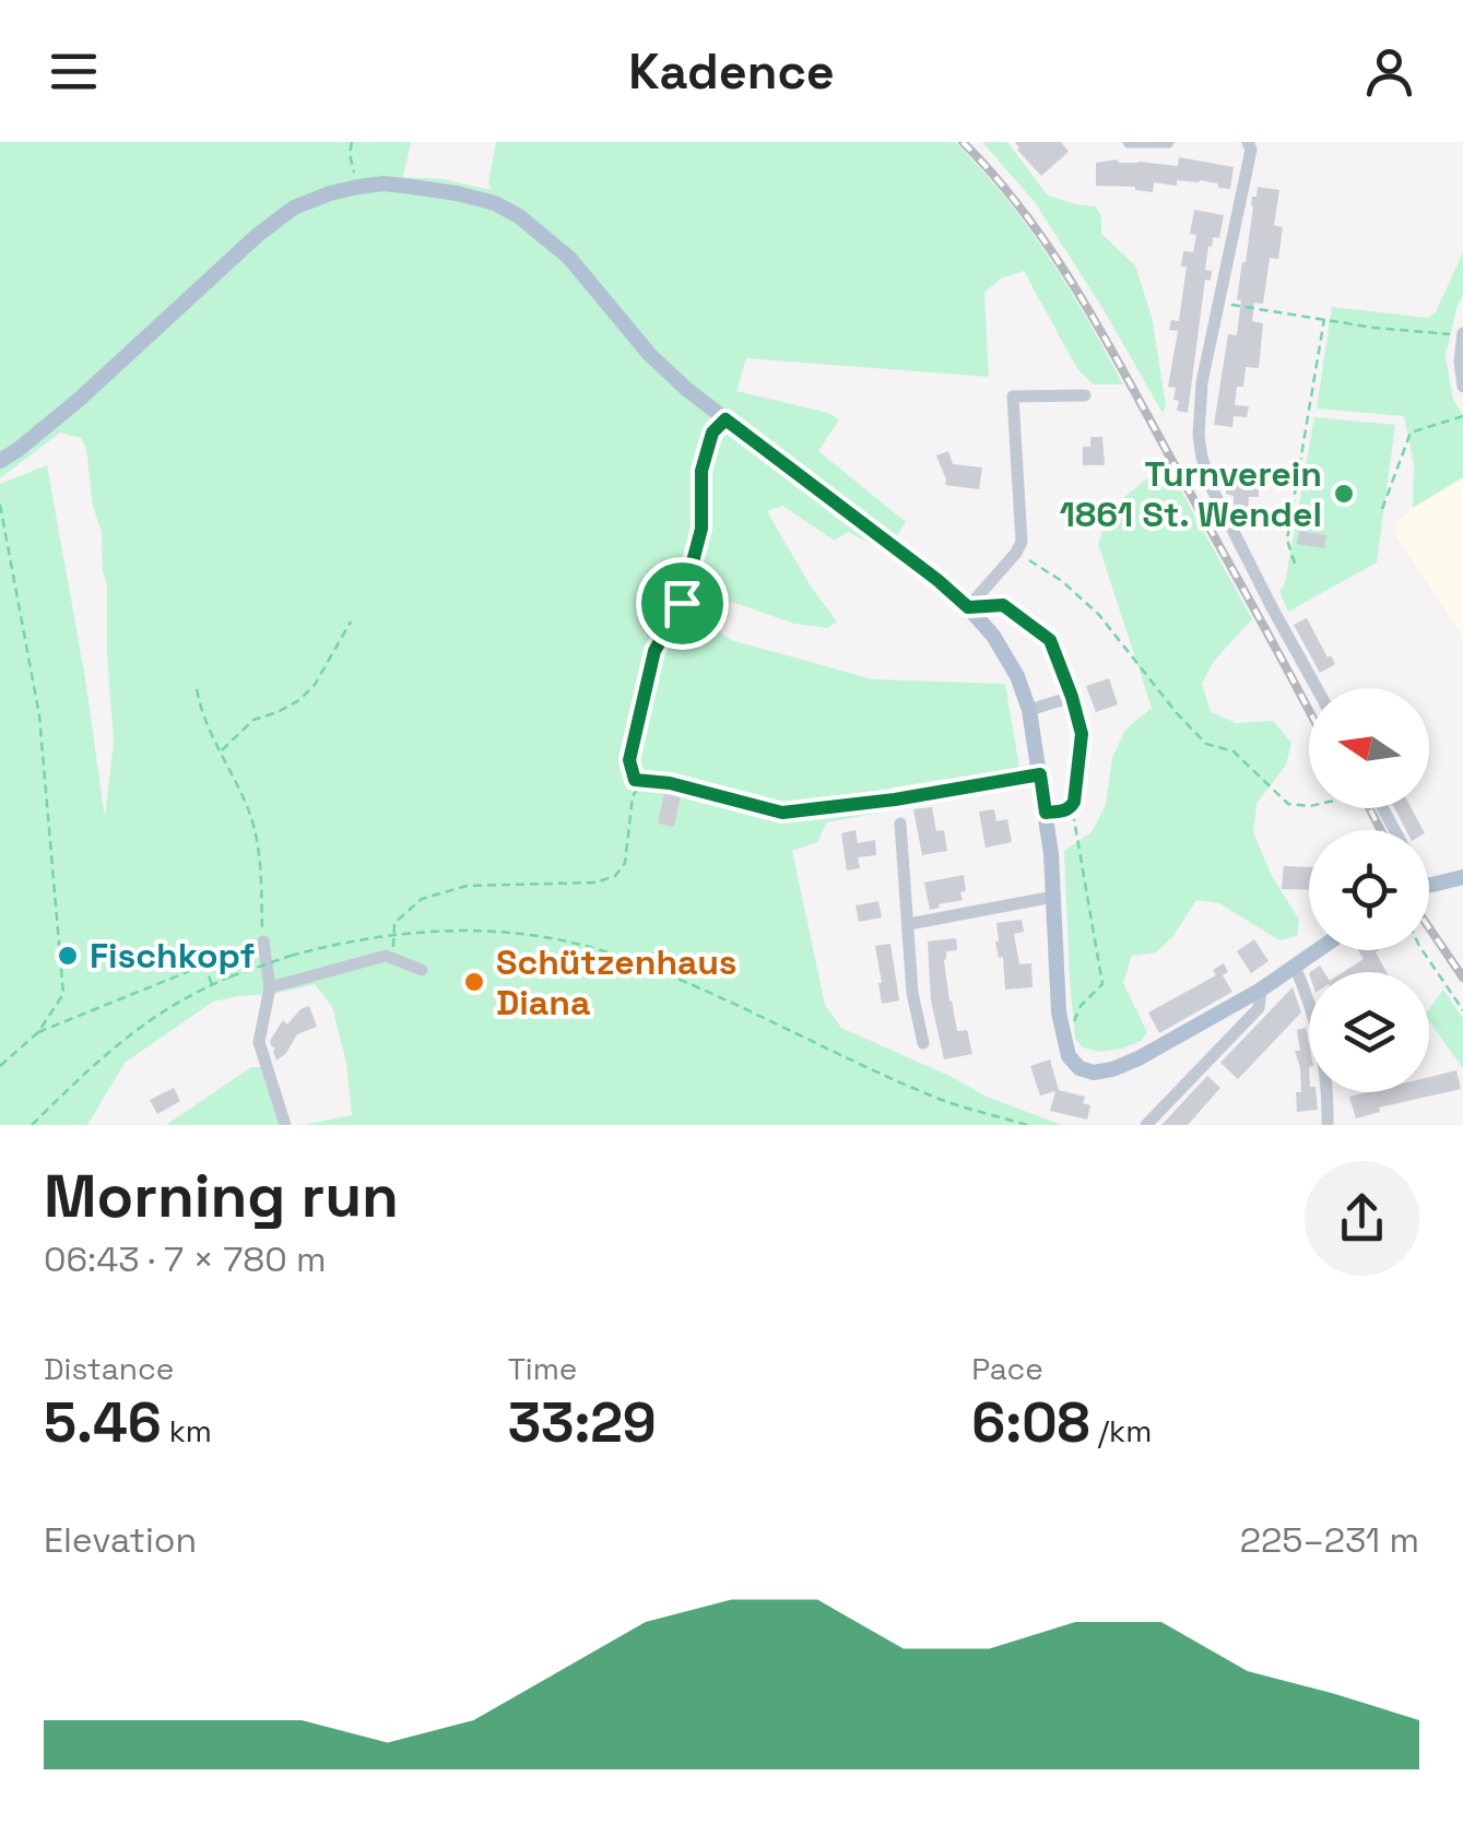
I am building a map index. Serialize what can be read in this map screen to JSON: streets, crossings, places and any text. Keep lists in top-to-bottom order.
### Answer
{
  "places": ["Turnverein 1861 St. Wendel", "Fischkopf", "Schützenhaus Diana"],
  "north": "left",
  "page": {
    "header": "Kadence",
    "heading": ["Morning run", "06:43 · 7 × 780 m"],
    "stats": [
      ["Distance", "5.46 km"],
      ["Time", "33:29"],
      ["Pace", "6:08 /km"]
    ],
    "chart": ["Elevation", "225–231 m"]
  }
}
